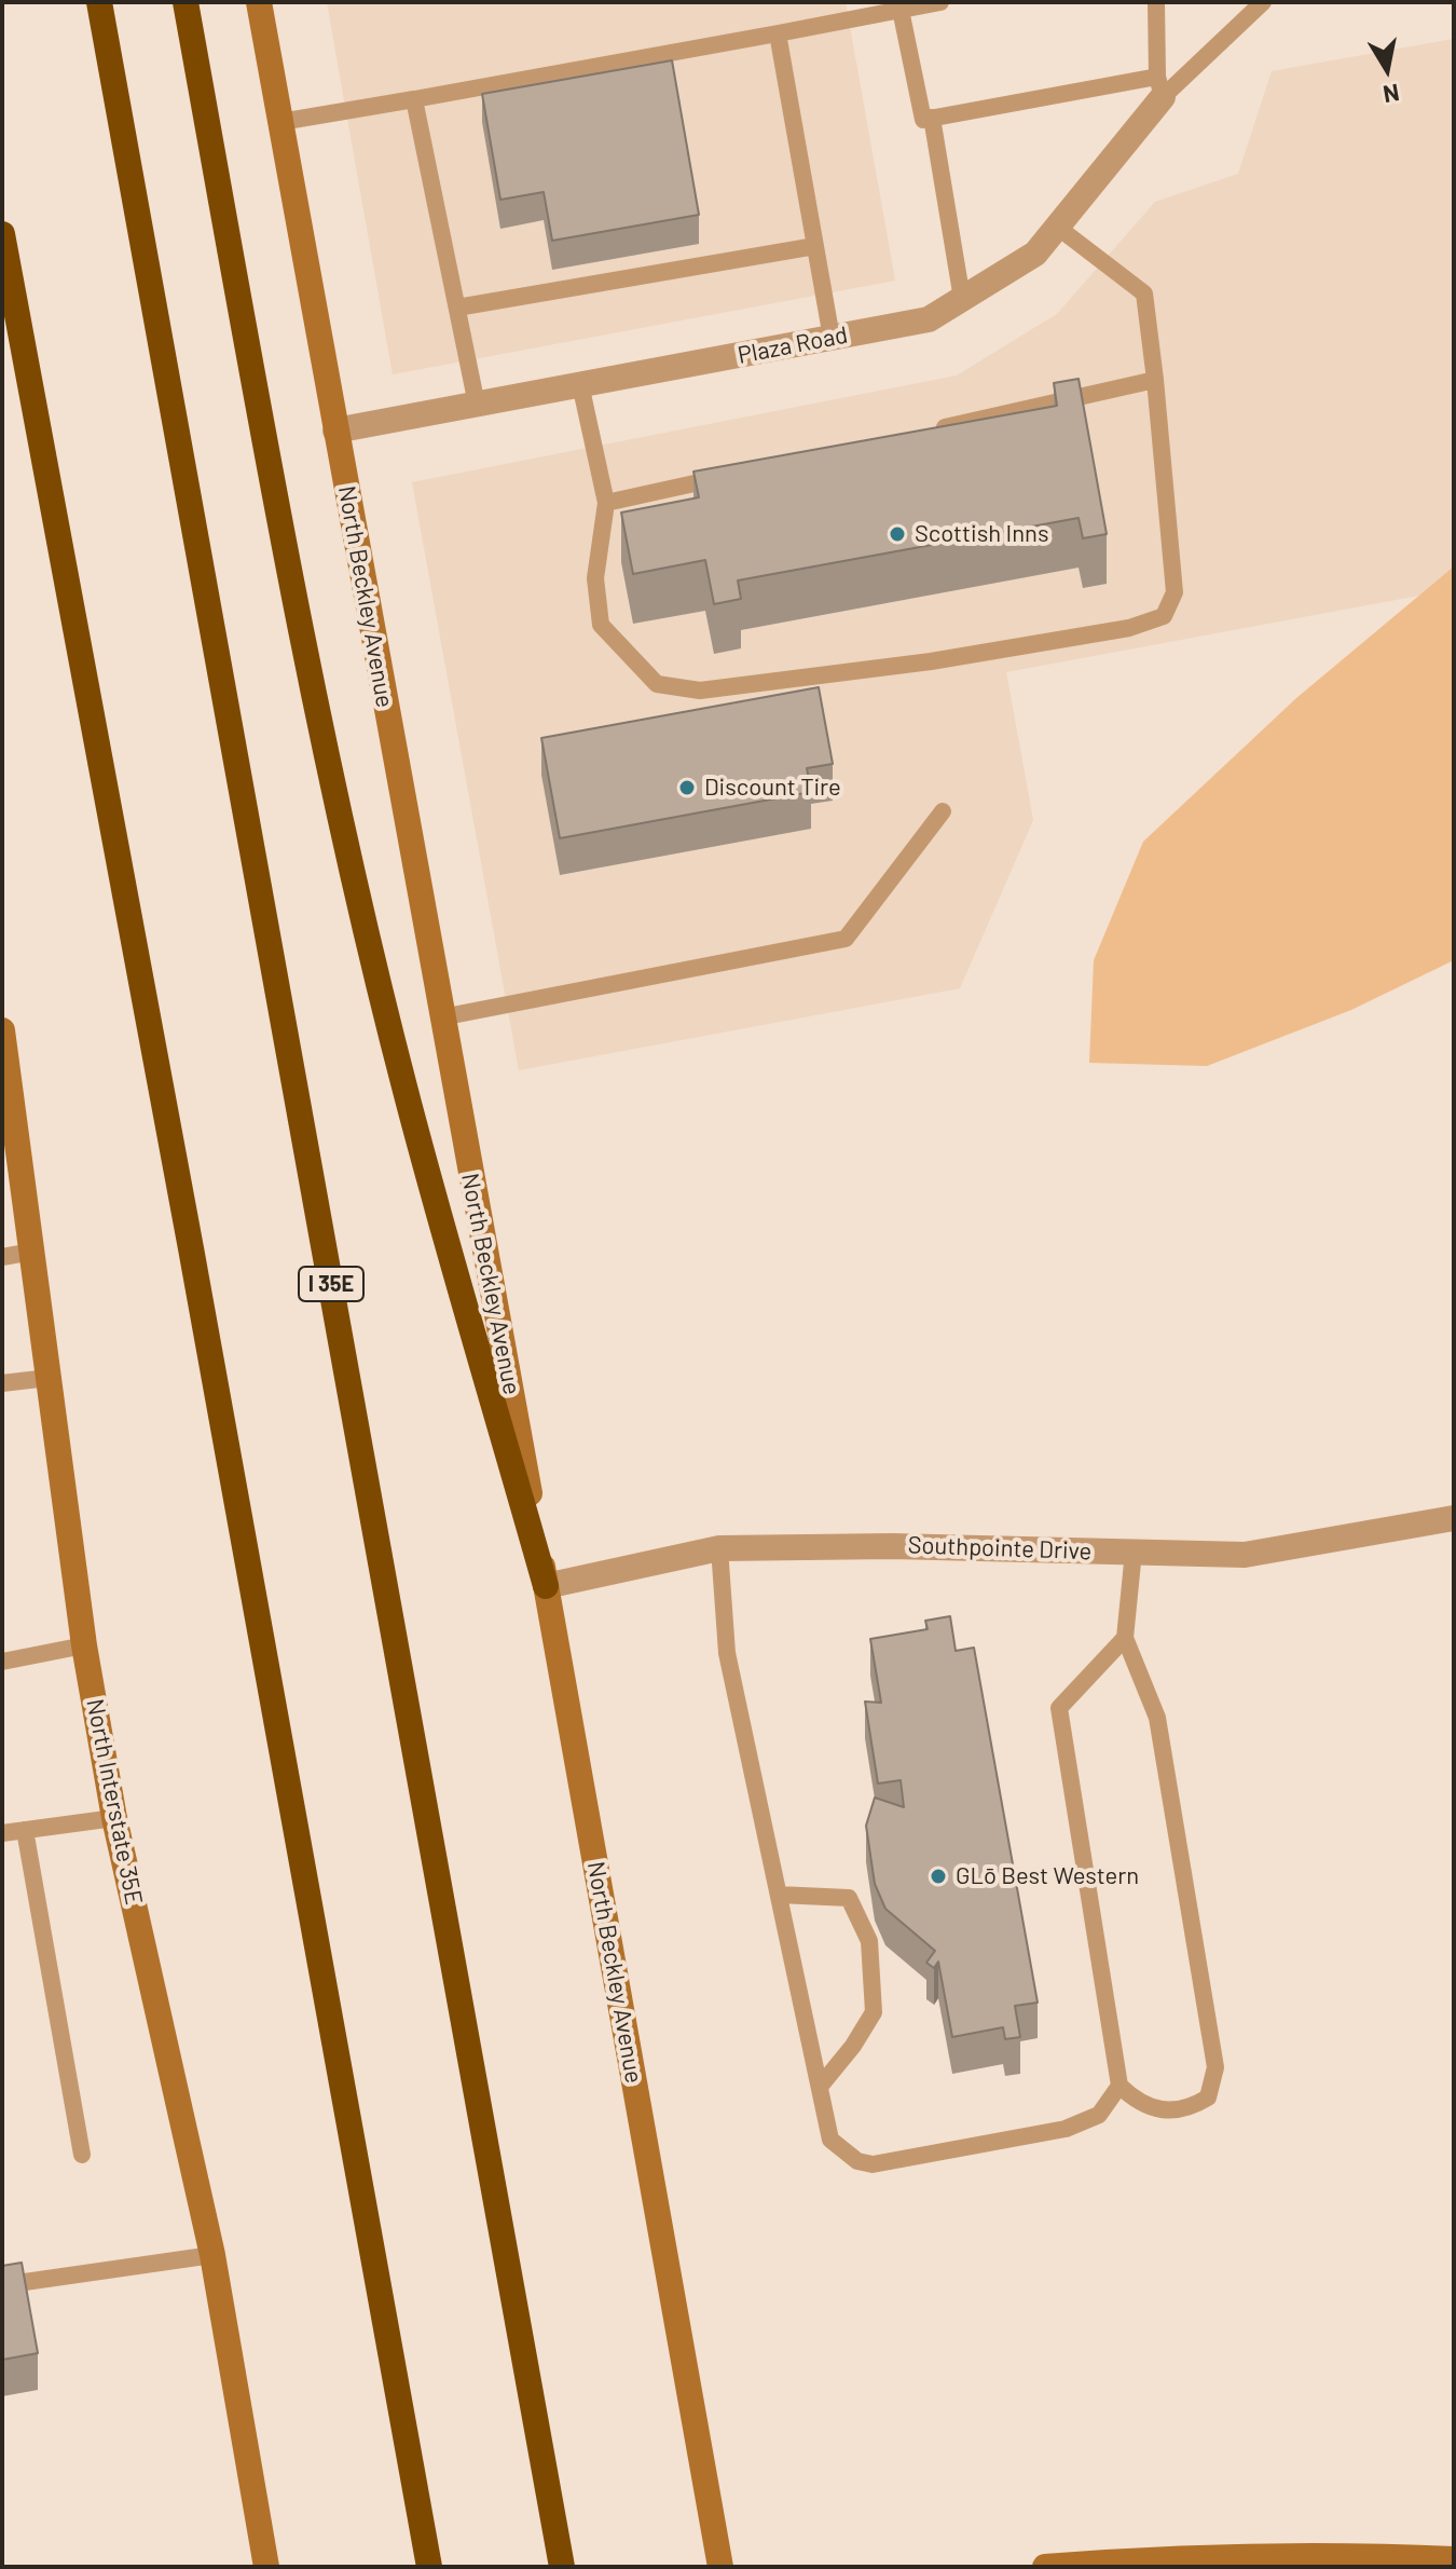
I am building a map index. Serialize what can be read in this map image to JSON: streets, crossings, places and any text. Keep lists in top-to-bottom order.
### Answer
{
  "streets": {
    "highway": ["I 35E"],
    "main road": ["North Beckley Avenue", "North Interstate 35E"],
    "street": ["Plaza Road", "Southpointe Drive"]
  },
  "crossings": [
    ["Plaza Road", "North Beckley Avenue"],
    ["North Beckley Avenue", "Southpointe Drive"]
  ],
  "places": ["Scottish Inns", "Discount Tire", "GLō Best Western"],
  "north": "bottom"
}
